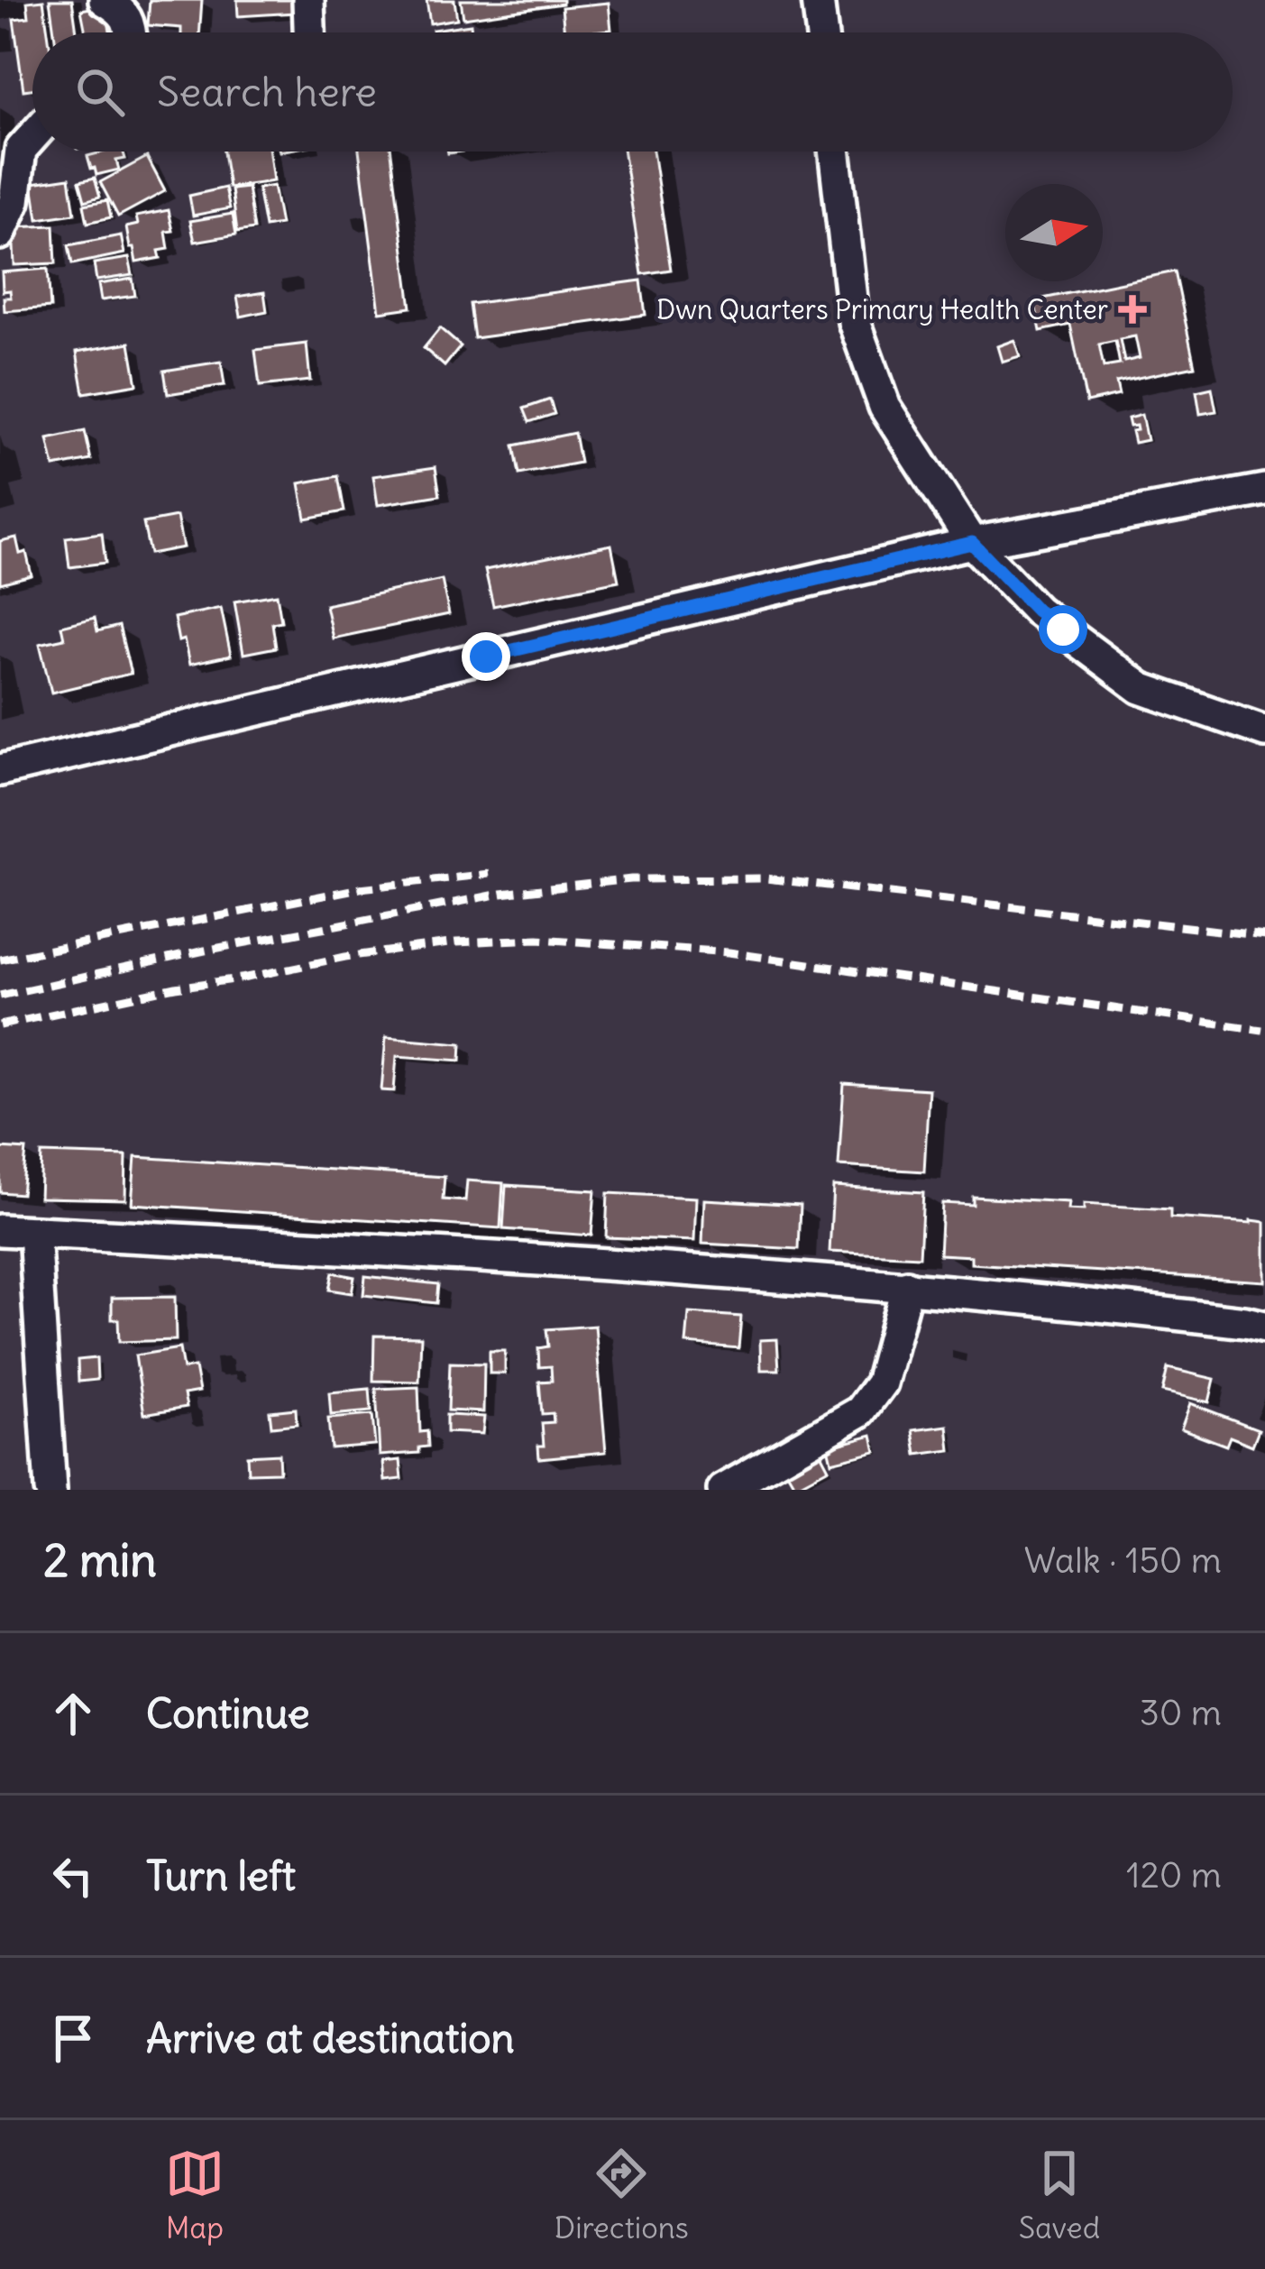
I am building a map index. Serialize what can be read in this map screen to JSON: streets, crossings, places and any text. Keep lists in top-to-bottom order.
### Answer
{
  "places": {
    "health": ["Dwn Quarters Primary Health Center"]
  },
  "north": "right",
  "page": {
    "search": "Search here",
    "heading": ["2 min", "Walk · 150 m"],
    "list": [
      ["Continue", "30 m"],
      ["Turn left", "120 m"],
      "Arrive at destination"
    ],
    "nav": ["Map", "Directions", "Saved"]
  }
}
